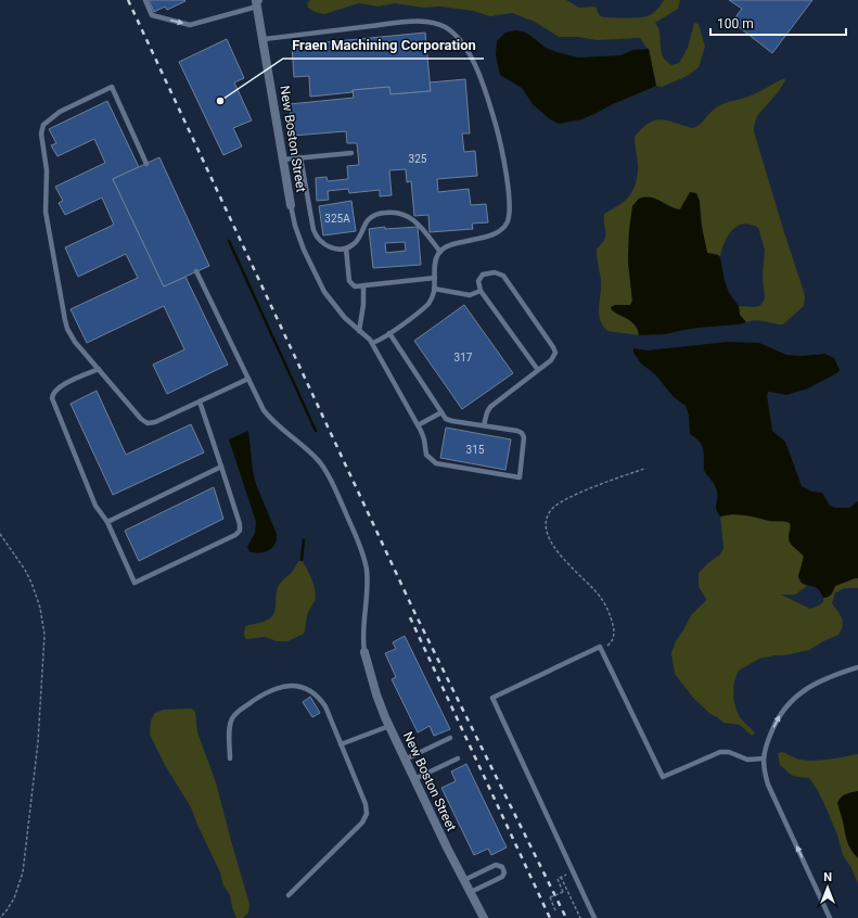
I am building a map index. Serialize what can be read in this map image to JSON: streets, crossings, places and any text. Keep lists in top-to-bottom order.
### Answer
{
  "streets": {
    "street": ["New Boston Street"]
  },
  "places": ["Fraen Machining Corporation"],
  "house_numbers": [
    "325",
    "325A",
    "317",
    "315"
  ],
  "scale_bar": "100 m",
  "north": "top"
}
